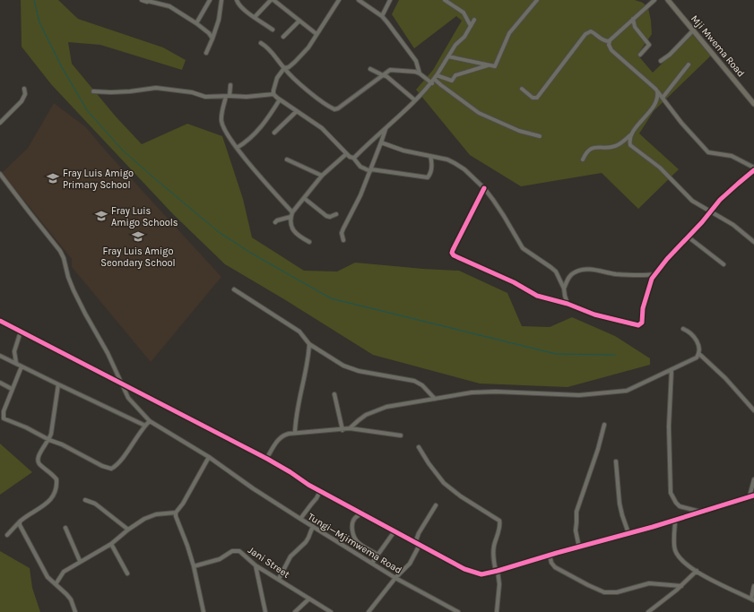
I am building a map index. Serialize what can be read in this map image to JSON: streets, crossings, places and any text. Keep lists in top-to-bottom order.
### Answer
{
  "streets": {
    "main road": ["Mji Mwema Road"],
    "street": ["Tungi—Mjimwema Road", "Jani Street"]
  },
  "places": {
    "school or university": ["Fray Luis Amigo Primary School", "Fray Luis Amigo Schools", "Fray Luis Amigo Seondary School"]
  }
}
